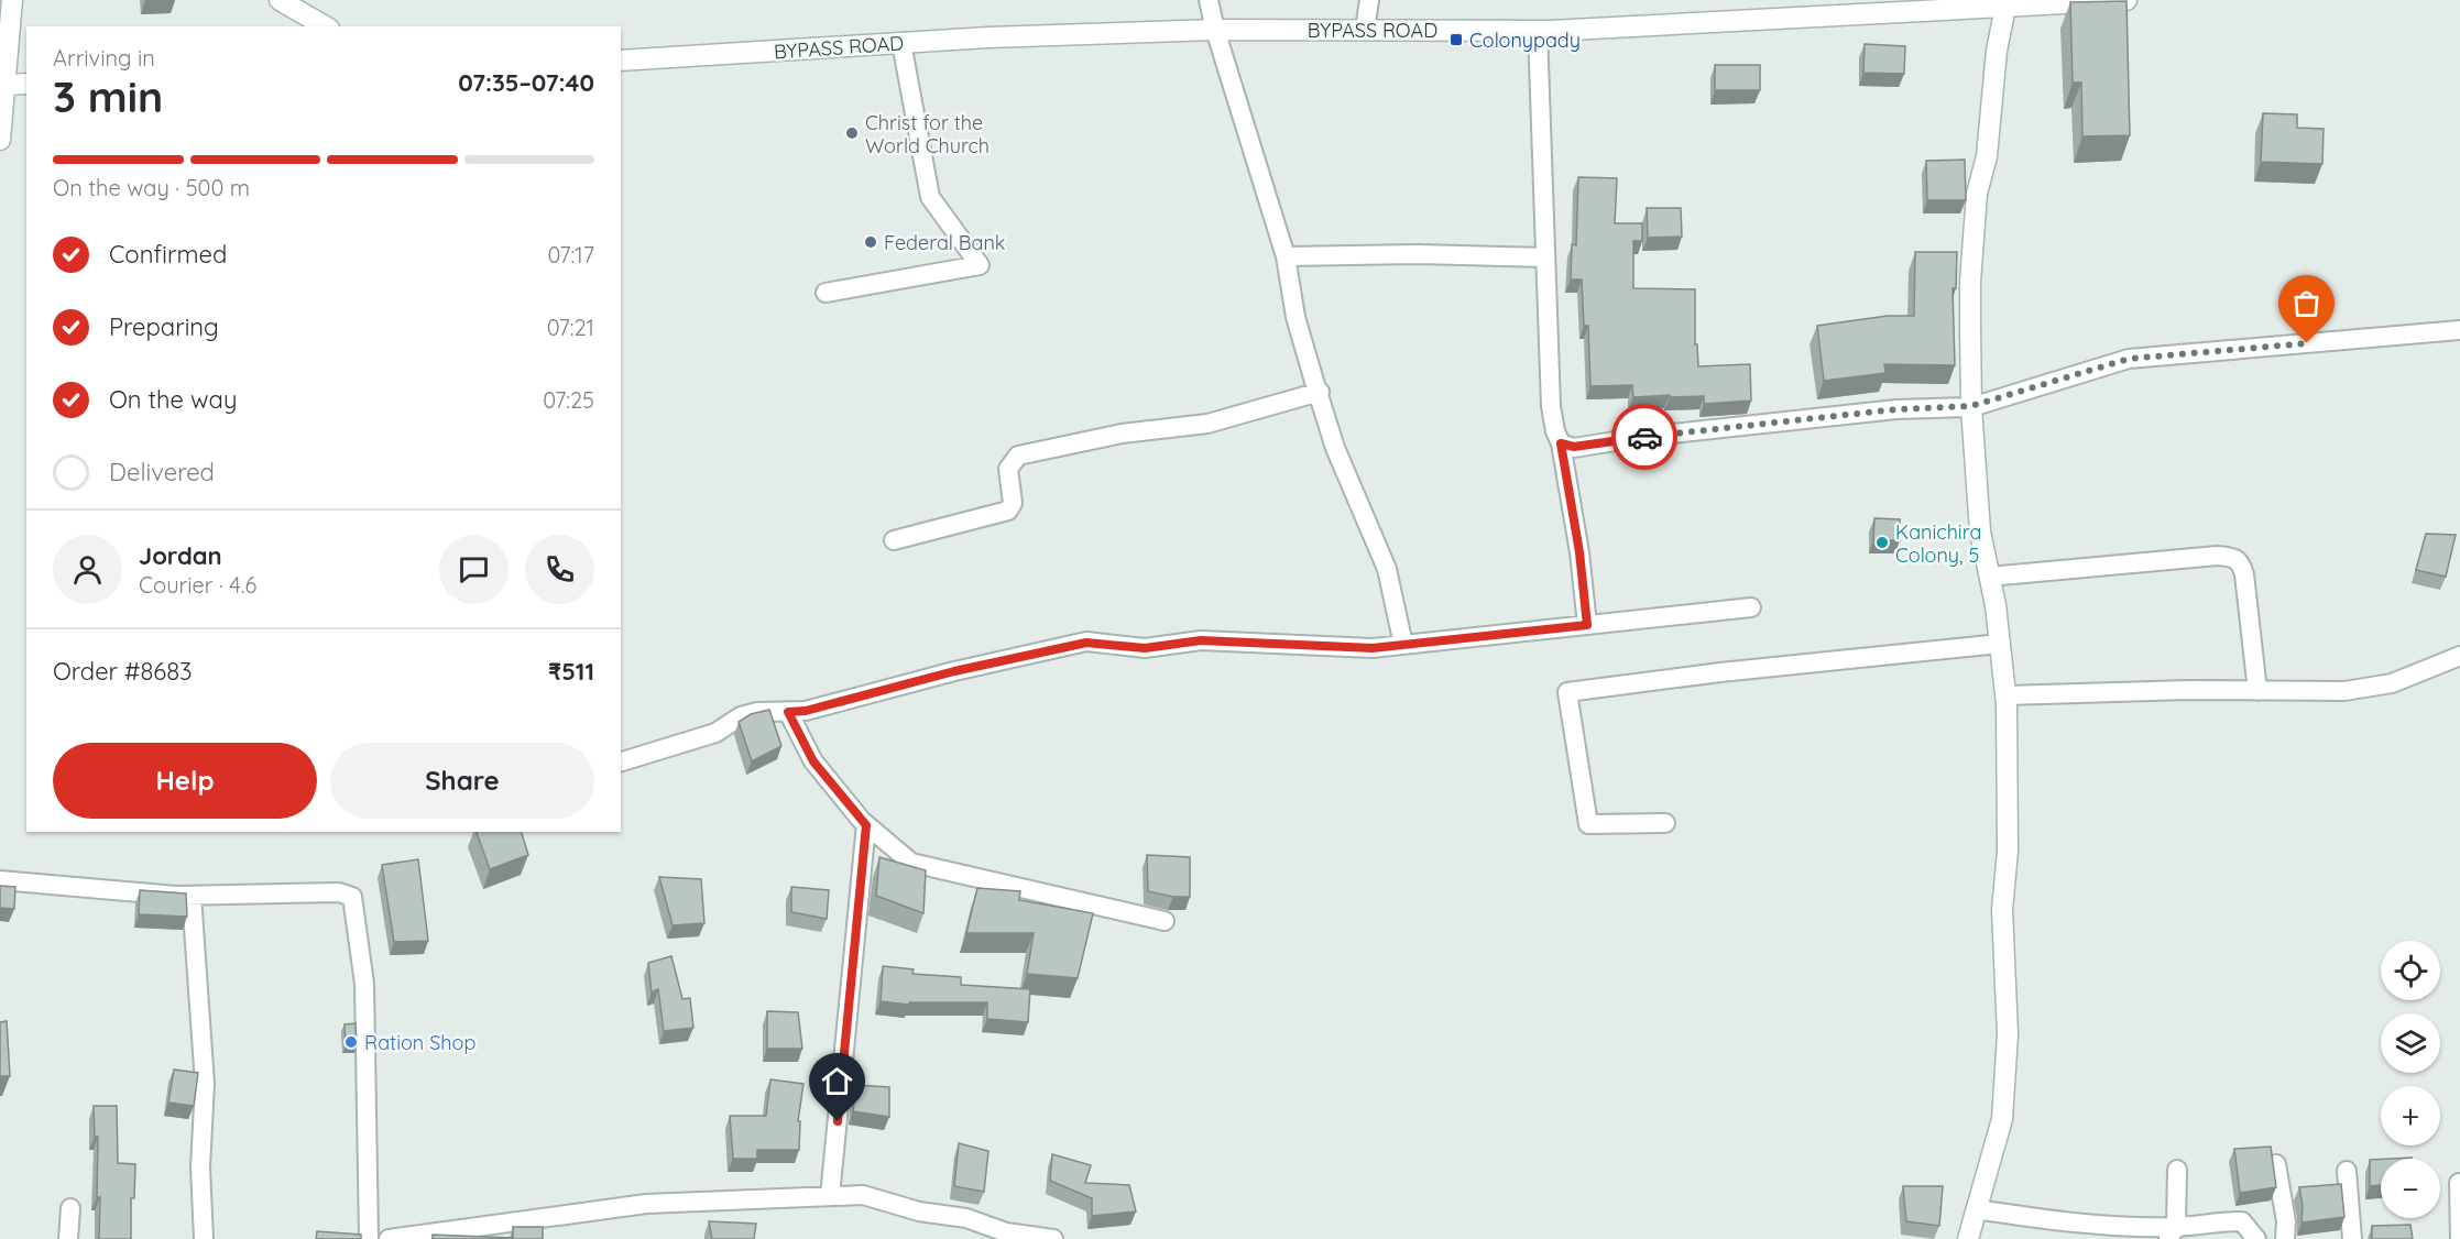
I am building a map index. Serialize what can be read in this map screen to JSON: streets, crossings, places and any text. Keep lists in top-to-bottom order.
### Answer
{
  "streets": {
    "main road": ["BYPASS ROAD"]
  },
  "places": {
    "transit": ["Colonypady"],
    "other": [
      "Christ for the World Church",
      "Federal Bank",
      "Kanichira Colony, 5",
      "Ration Shop"
    ]
  },
  "page": {
    "heading": ["3 min", "Arriving in", "07:35–07:40"],
    "panel": [
      "Jordan",
      "Courier · 4.6",
      "Order #8683",
      "₹511"
    ],
    "bar": "On the way · 500 m",
    "list": [
      ["Confirmed", "07:17"],
      ["Preparing", "07:21"],
      ["On the way", "07:25"],
      "Delivered"
    ],
    "buttons": ["Help", "Share"],
    "map_buttons": ["+", "−"]
  }
}
